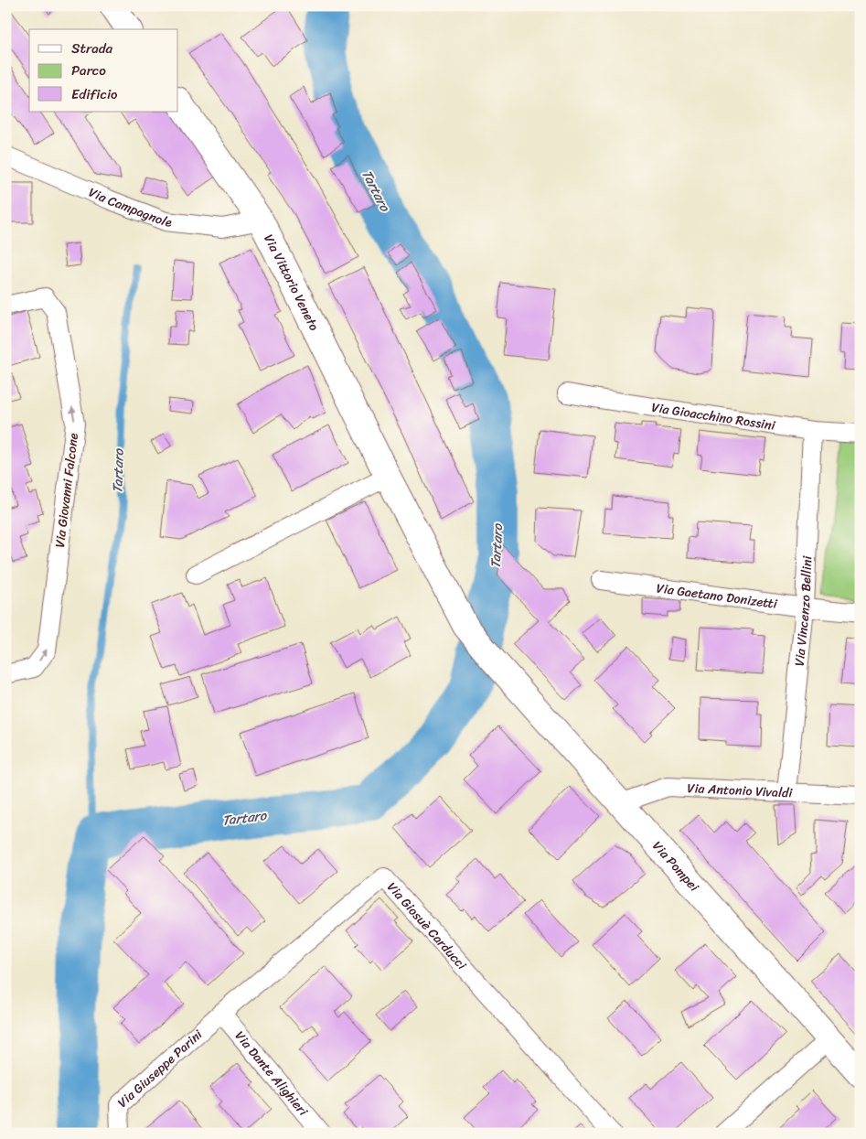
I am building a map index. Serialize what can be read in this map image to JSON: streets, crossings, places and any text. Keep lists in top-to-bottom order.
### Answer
{
  "streets": {
    "street": [
      "Via Campagnole",
      "Via Vittorio Veneto",
      "Via Gioacchino Rossini",
      "Via Giovanni Falcone",
      "Via Gaetano Donizetti",
      "Via Vincenzo Bellini",
      "Via Antonio Vivaldi",
      "Via Pompei",
      "Via Giosuè Carducci",
      "Via Giuseppe Parini",
      "Via Dante Alighieri"
    ]
  },
  "crossings": [
    ["Via Campagnole", "Via Vittorio Veneto"],
    ["Via Vittorio Veneto", "Via Pompei"],
    ["Via Gioacchino Rossini", "Via Vincenzo Bellini"],
    ["Via Gaetano Donizetti", "Via Vincenzo Bellini"],
    ["Via Vincenzo Bellini", "Via Antonio Vivaldi"],
    ["Via Antonio Vivaldi", "Via Pompei"],
    ["Via Giosuè Carducci", "Via Giuseppe Parini"],
    ["Via Giosuè Carducci", "Via Dante Alighieri"],
    ["Via Giuseppe Parini", "Via Dante Alighieri"]
  ],
  "one_way": ["Via Giovanni Falcone"],
  "water": ["Tartaro"],
  "legend": ["Strada", "Parco", "Edificio"]
}
